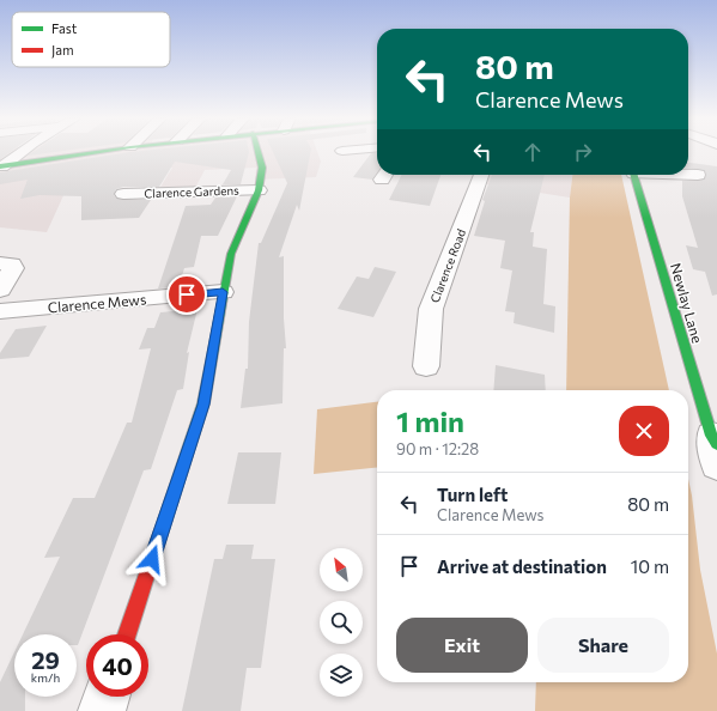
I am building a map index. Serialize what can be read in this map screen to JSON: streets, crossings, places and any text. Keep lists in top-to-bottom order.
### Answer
{
  "streets": {
    "street": [
      "Clarence Gardens",
      "Clarence Road",
      "Clarence Mews",
      "Newlay Lane"
    ]
  },
  "legend": ["Fast", "Jam"],
  "north": "top left",
  "page": {
    "turn": ["80 m", "Clarence Mews"],
    "heading": ["1 min", "90 m · 12:28"],
    "list": [
      {
        "name": "Turn left",
        "note": "Clarence Mews",
        "value": "80 m"
      },
      {
        "name": "Arrive at destination",
        "value": "10 m"
      }
    ],
    "buttons": ["Exit", "Share"],
    "speed": "29 km/h",
    "limit": "40"
  }
}
